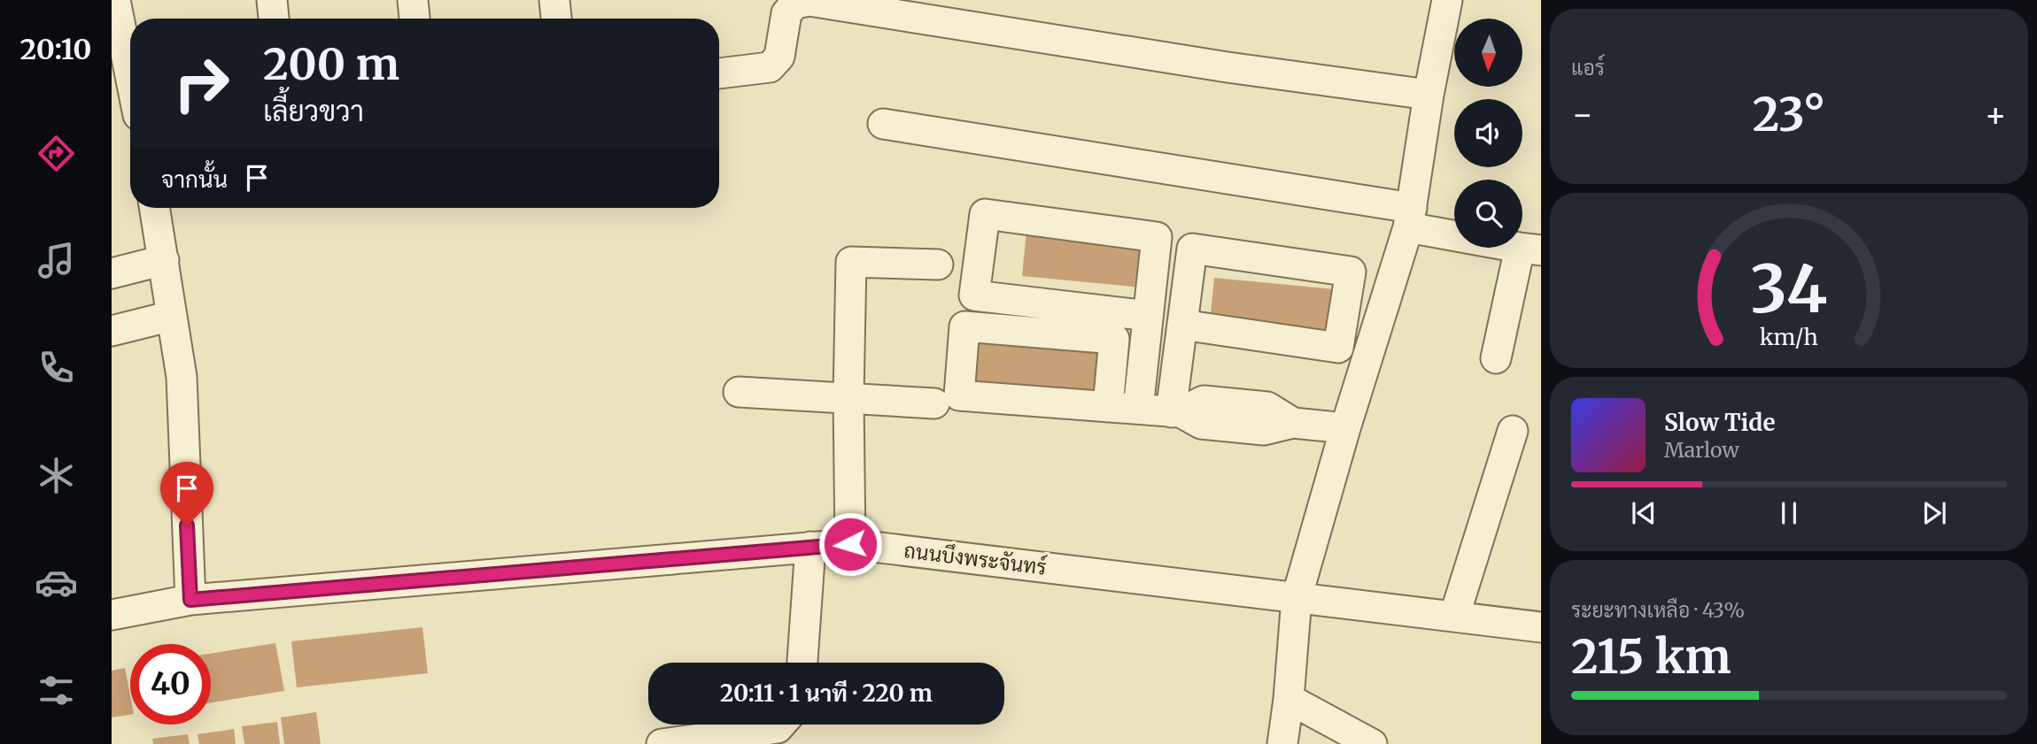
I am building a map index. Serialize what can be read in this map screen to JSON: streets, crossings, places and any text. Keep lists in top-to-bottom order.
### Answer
{
  "streets": {
    "street": ["ถนนบึงพระจันทร์"]
  },
  "north": "bottom",
  "page": {
    "tabs": "20:10",
    "tile": [
      "แอร์",
      ["ระยะทางเหลือ · 43%", "215 km"]
    ],
    "turn": ["200 m", "เลี้ยวขวา"],
    "heat": ["−", "23°", "+"],
    "then": "จากนั้น",
    "song": ["Slow Tide", "Marlow"],
    "limit": "40",
    "trip": "20:11 · 1 นาที · 220 m",
    "gauge": ["34", "km/h"]
  }
}
